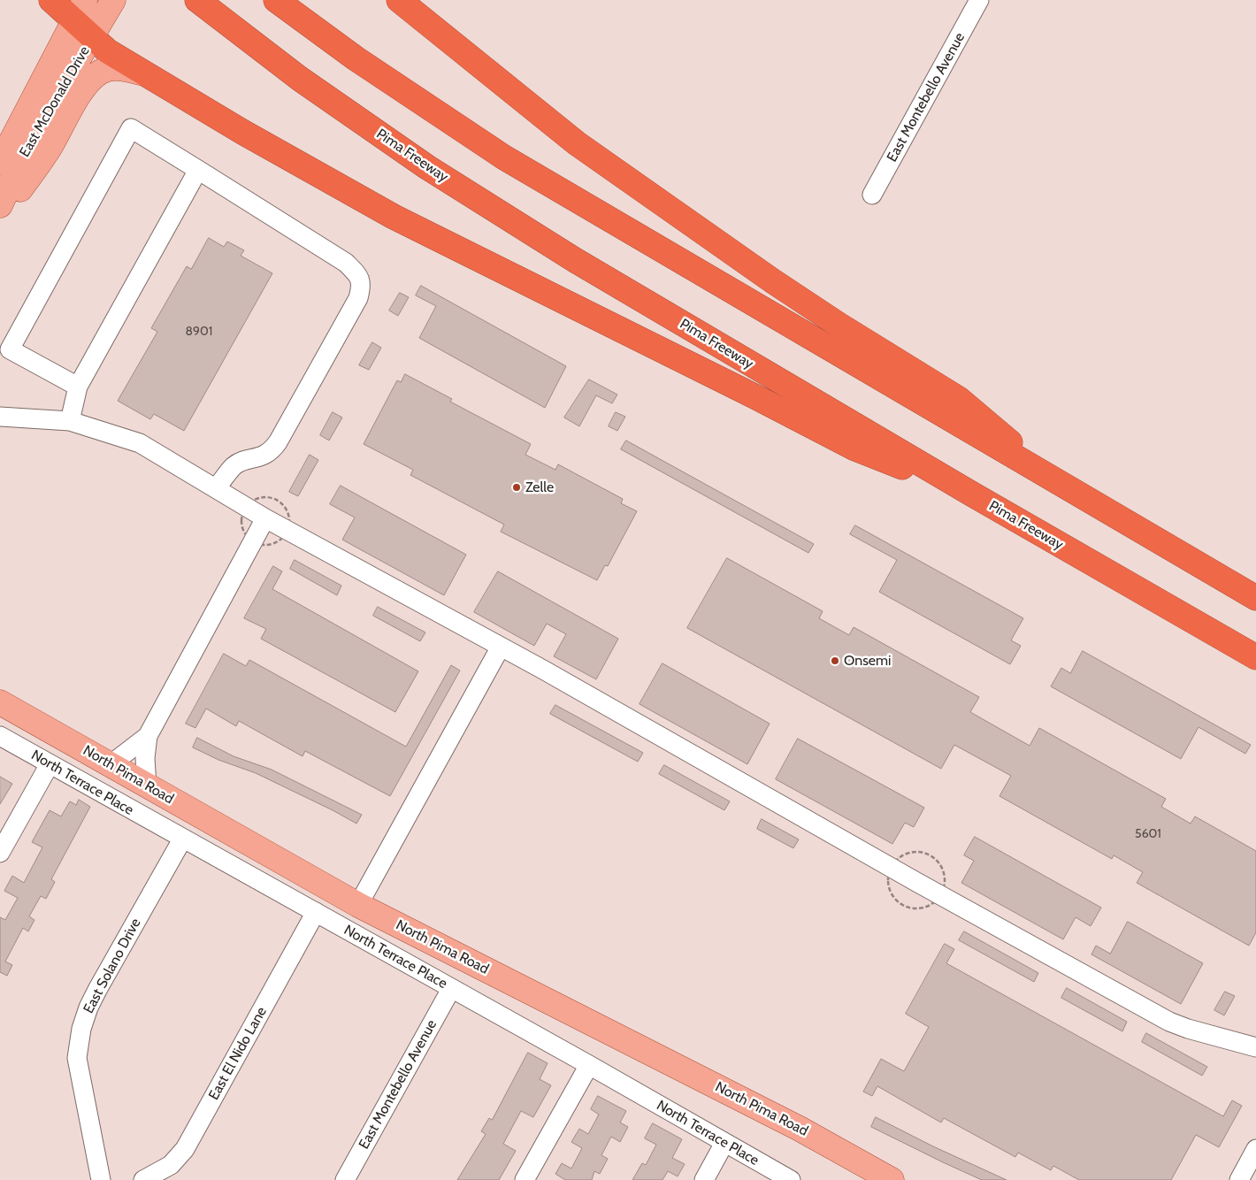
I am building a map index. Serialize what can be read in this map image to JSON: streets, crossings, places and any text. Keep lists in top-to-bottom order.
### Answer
{
  "streets": {
    "highway": ["Pima Freeway"],
    "main road": ["East McDonald Drive", "North Pima Road"],
    "street": [
      "East Montebello Avenue",
      "North Terrace Place",
      "East Solano Drive",
      "East El Nido Lane"
    ]
  },
  "crossings": [
    ["East Montebello Avenue", "North Terrace Place"],
    ["North Terrace Place", "East Solano Drive"],
    ["North Terrace Place", "East El Nido Lane"]
  ],
  "places": ["Zelle", "Onsemi"],
  "house_numbers": ["8901", "5601"]
}
